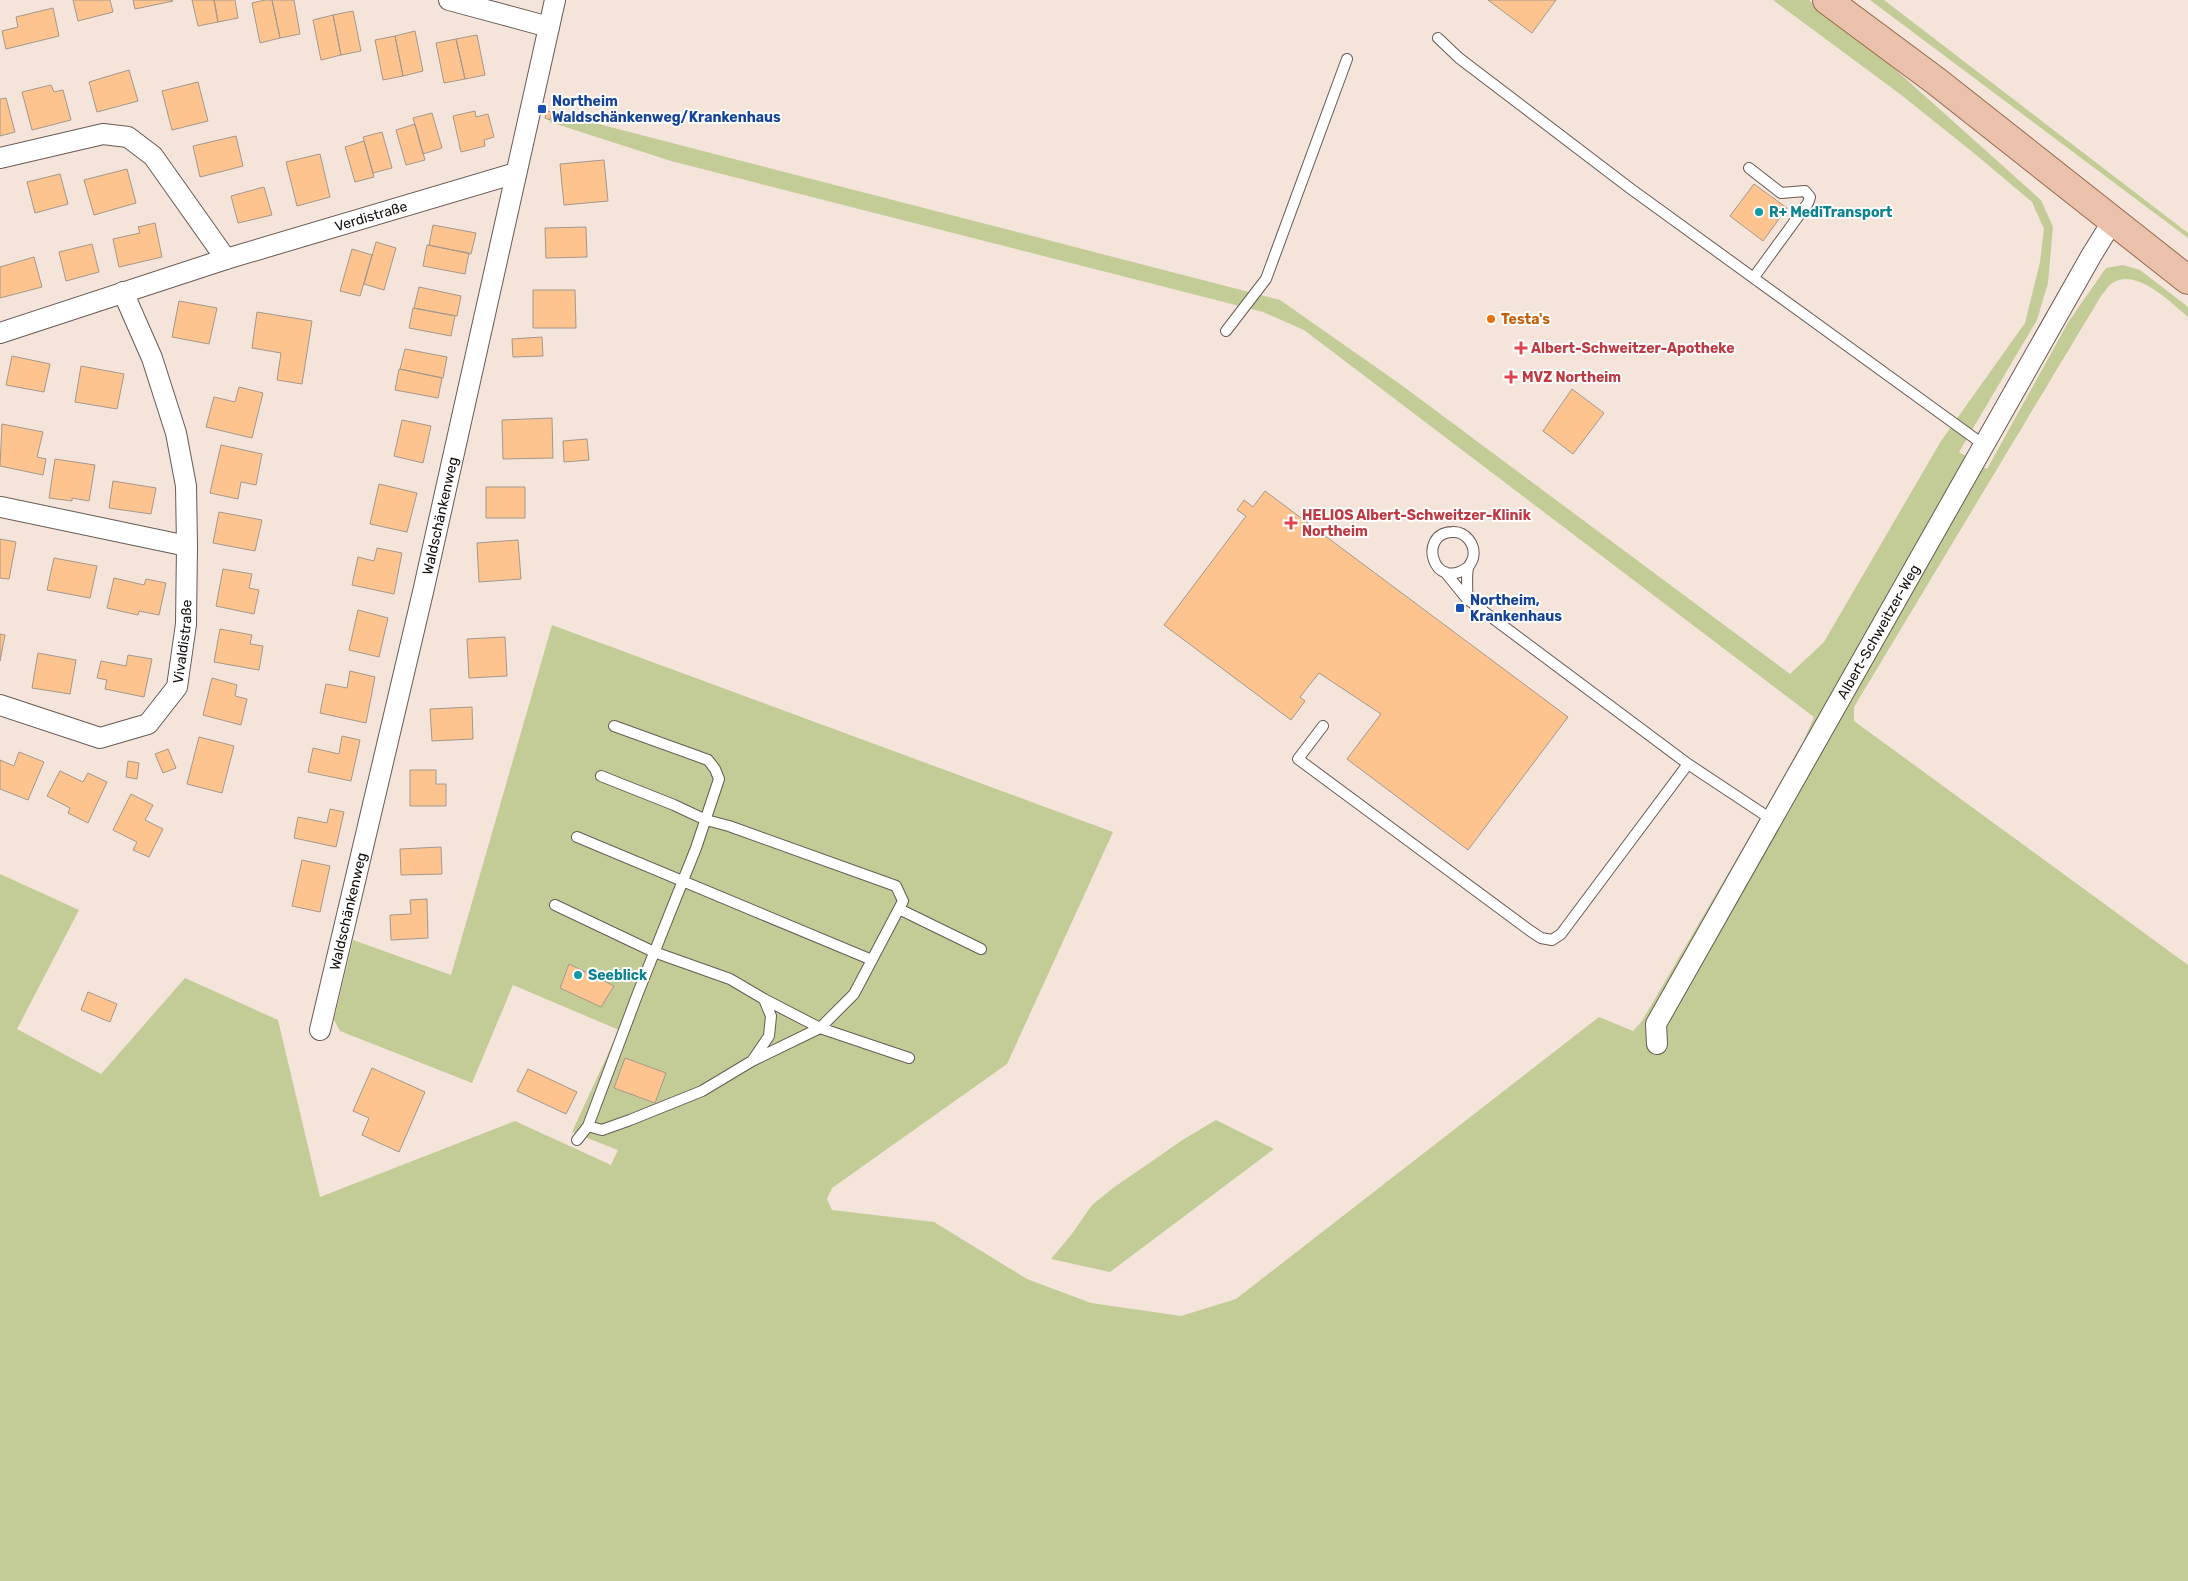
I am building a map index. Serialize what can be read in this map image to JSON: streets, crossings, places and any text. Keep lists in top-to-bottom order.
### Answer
{
  "streets": {
    "street": [
      "Verdistraße",
      "Waldschänkenweg",
      "Albert-Schweitzer-Weg",
      "Vivaldistraße"
    ]
  },
  "crossings": [
    ["Verdistraße", "Waldschänkenweg"],
    ["Verdistraße", "Vivaldistraße"]
  ],
  "places": {
    "transit": ["Northeim Waldschänkenweg/Krankenhaus", "Northeim, Krankenhaus"],
    "other": ["R+ MediTransport", "Testa's", "Seeblick"],
    "health": ["Albert-Schweitzer-Apotheke", "MVZ Northeim", "HELIOS Albert-Schweitzer-Klinik Northeim"]
  }
}
